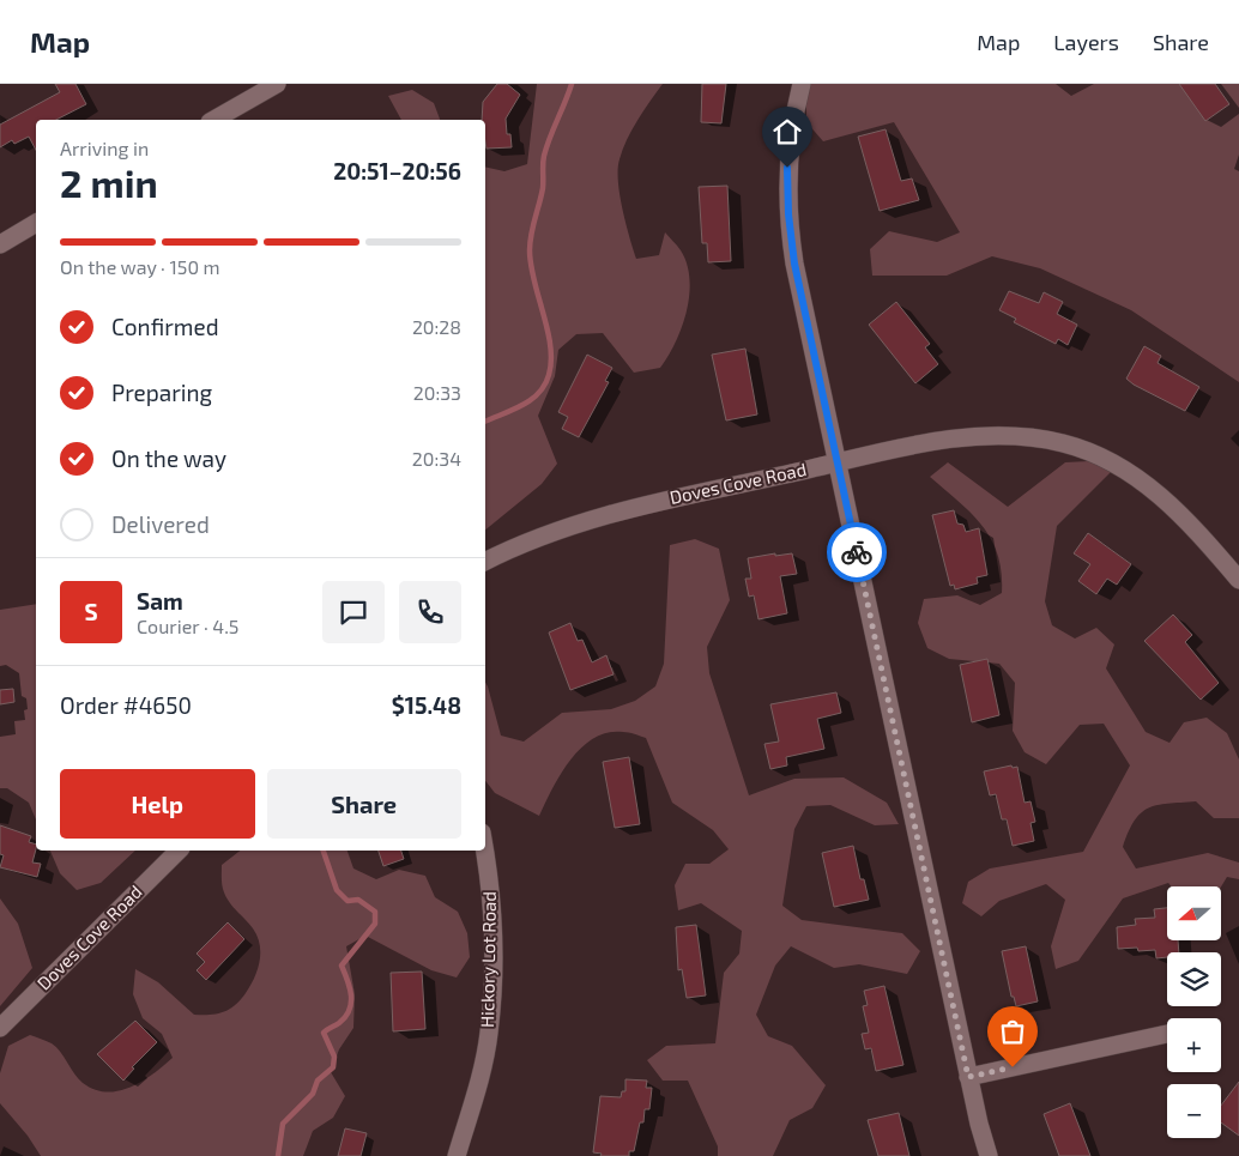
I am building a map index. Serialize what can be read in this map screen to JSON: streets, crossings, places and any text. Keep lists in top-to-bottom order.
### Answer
{
  "streets": {
    "street": ["Doves Cove Road", "Hickory Lot Road"]
  },
  "north": "left",
  "page": {
    "header": "Map",
    "nav": ["Map", "Layers", "Share"],
    "heading": ["2 min", "Arriving in", "20:51–20:56"],
    "panel": [
      "Sam",
      "Courier · 4.5",
      "Order #4650",
      "$15.48"
    ],
    "bar": "On the way · 150 m",
    "list": [
      ["Confirmed", "20:28"],
      ["Preparing", "20:33"],
      ["On the way", "20:34"],
      "Delivered"
    ],
    "round": "S",
    "buttons": ["Help", "Share"],
    "map_buttons": ["+", "−"]
  }
}
